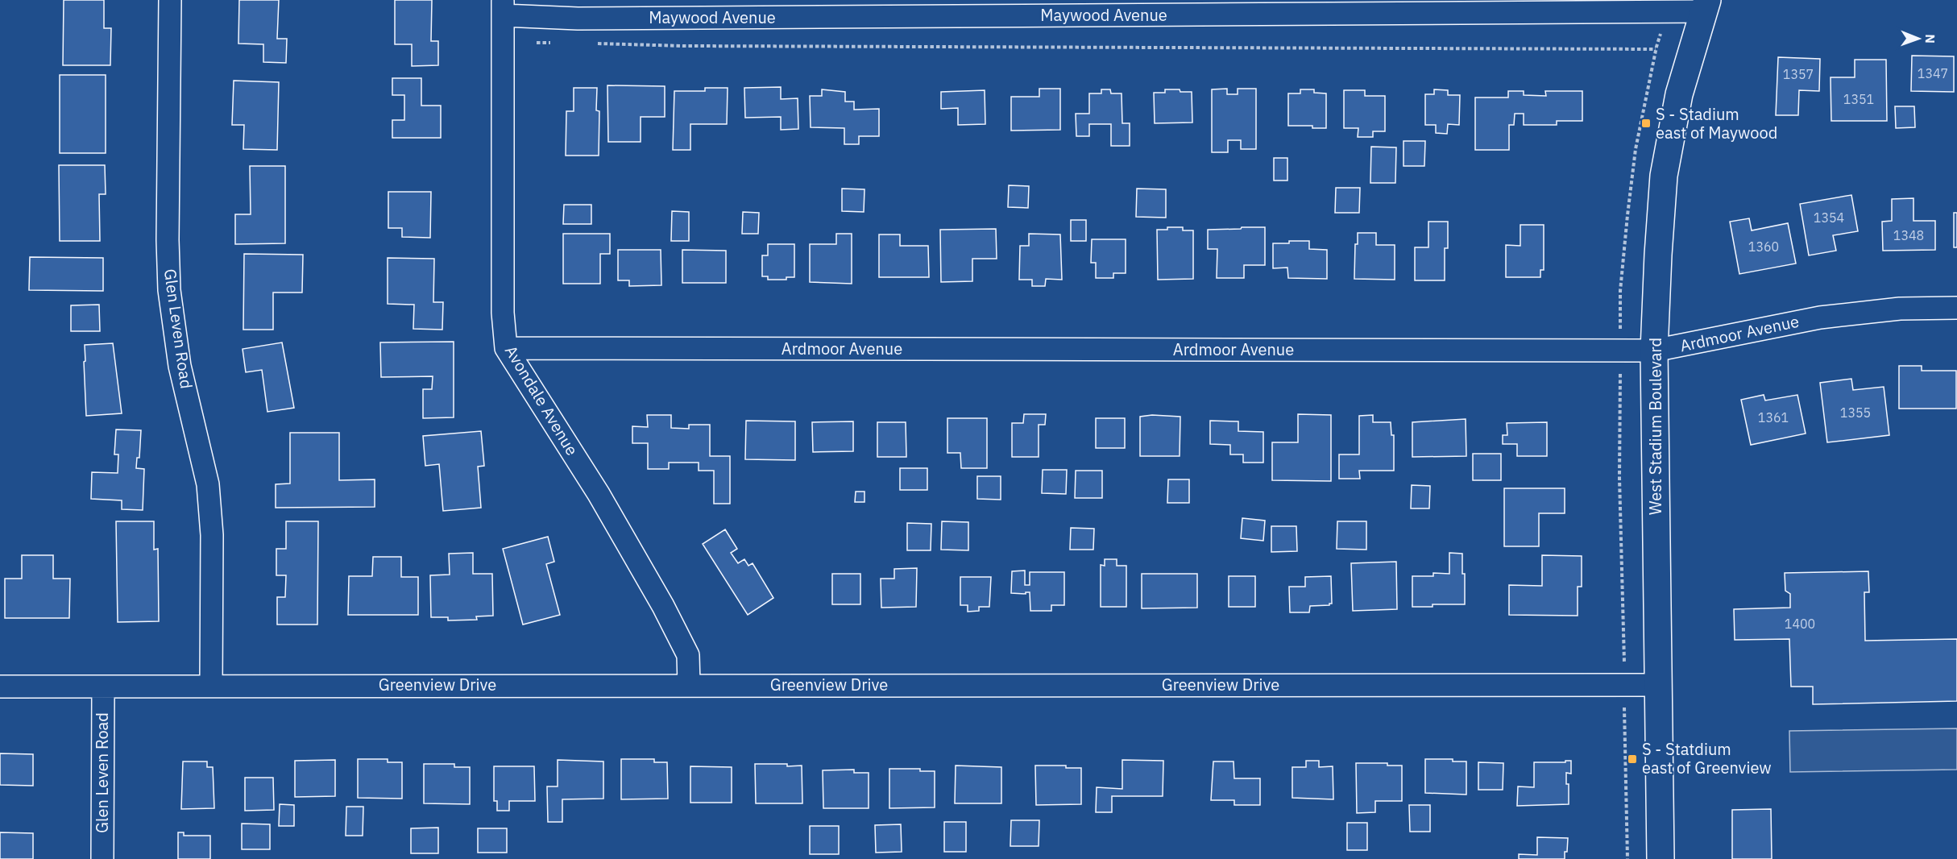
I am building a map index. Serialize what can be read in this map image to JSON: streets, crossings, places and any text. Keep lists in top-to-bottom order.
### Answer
{
  "streets": {
    "main road": ["West Stadium Boulevard"],
    "street": [
      "Maywood Avenue",
      "Glen Leven Road",
      "Ardmoor Avenue",
      "Avondale Avenue",
      "Greenview Drive"
    ]
  },
  "crossings": [
    ["Maywood Avenue", "Avondale Avenue"],
    ["Maywood Avenue", "West Stadium Boulevard"],
    ["Glen Leven Road", "Greenview Drive"],
    ["Ardmoor Avenue", "Avondale Avenue"],
    ["Ardmoor Avenue", "West Stadium Boulevard"],
    ["Avondale Avenue", "Greenview Drive"],
    ["West Stadium Boulevard", "Greenview Drive"]
  ],
  "places": {
    "transit": ["S - Stadium east of Maywood", "S - Statdium east of Greenview"]
  },
  "house_numbers": [
    "1347",
    "1357",
    "1351",
    "1354",
    "1348",
    "1360",
    "1355",
    "1361",
    "1400"
  ],
  "north": "right"
}
